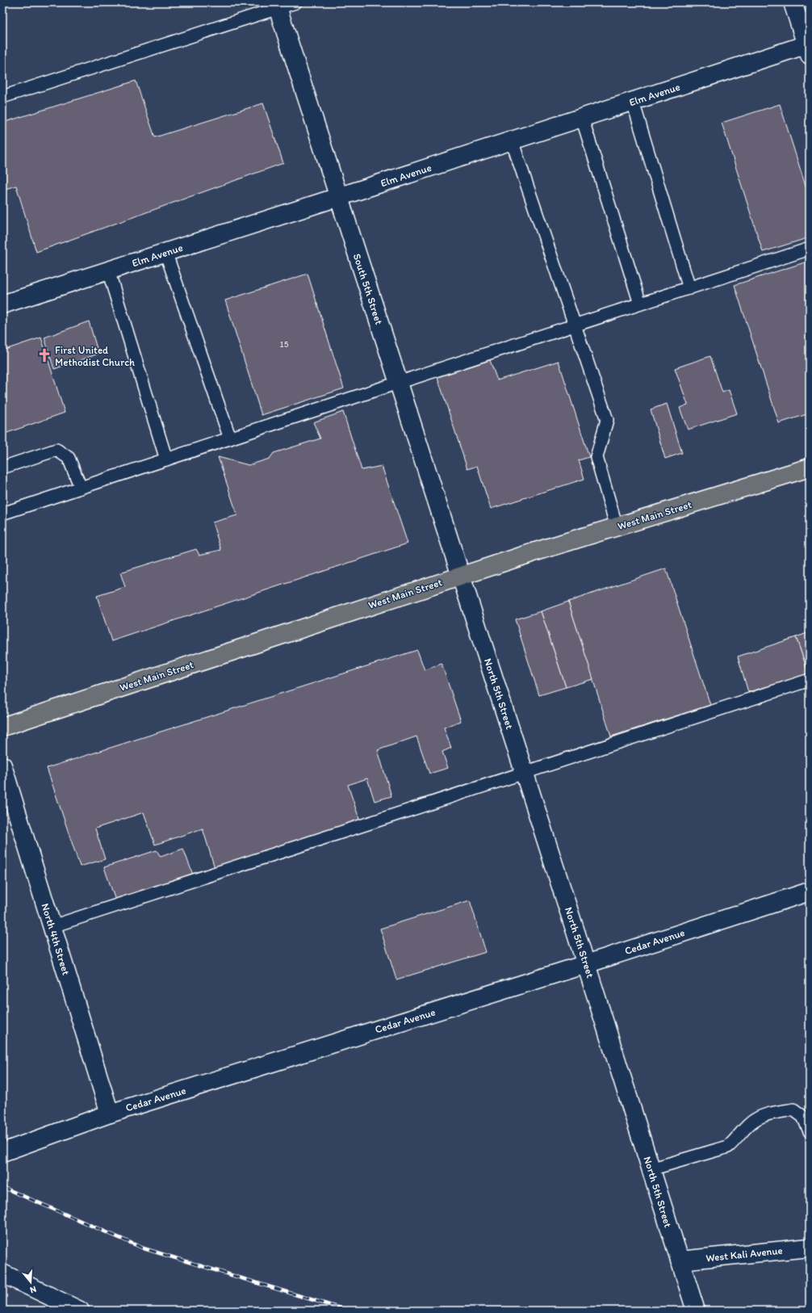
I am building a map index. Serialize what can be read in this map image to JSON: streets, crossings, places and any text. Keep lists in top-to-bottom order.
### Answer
{
  "streets": {
    "main road": ["West Main Street"],
    "street": [
      "Elm Avenue",
      "South 5th Street",
      "North 5th Street",
      "North 4th Street",
      "Cedar Avenue",
      "West Kali Avenue"
    ]
  },
  "crossings": [
    ["Elm Avenue", "South 5th Street"],
    ["South 5th Street", "West Main Street"],
    ["South 5th Street", "North 5th Street"],
    ["West Main Street", "North 5th Street"],
    ["North 5th Street", "Cedar Avenue"],
    ["North 5th Street", "West Kali Avenue"],
    ["North 4th Street", "Cedar Avenue"]
  ],
  "places": {
    "church": ["First United Methodist Church"]
  },
  "house_numbers": ["15"],
  "north": "bottom"
}
